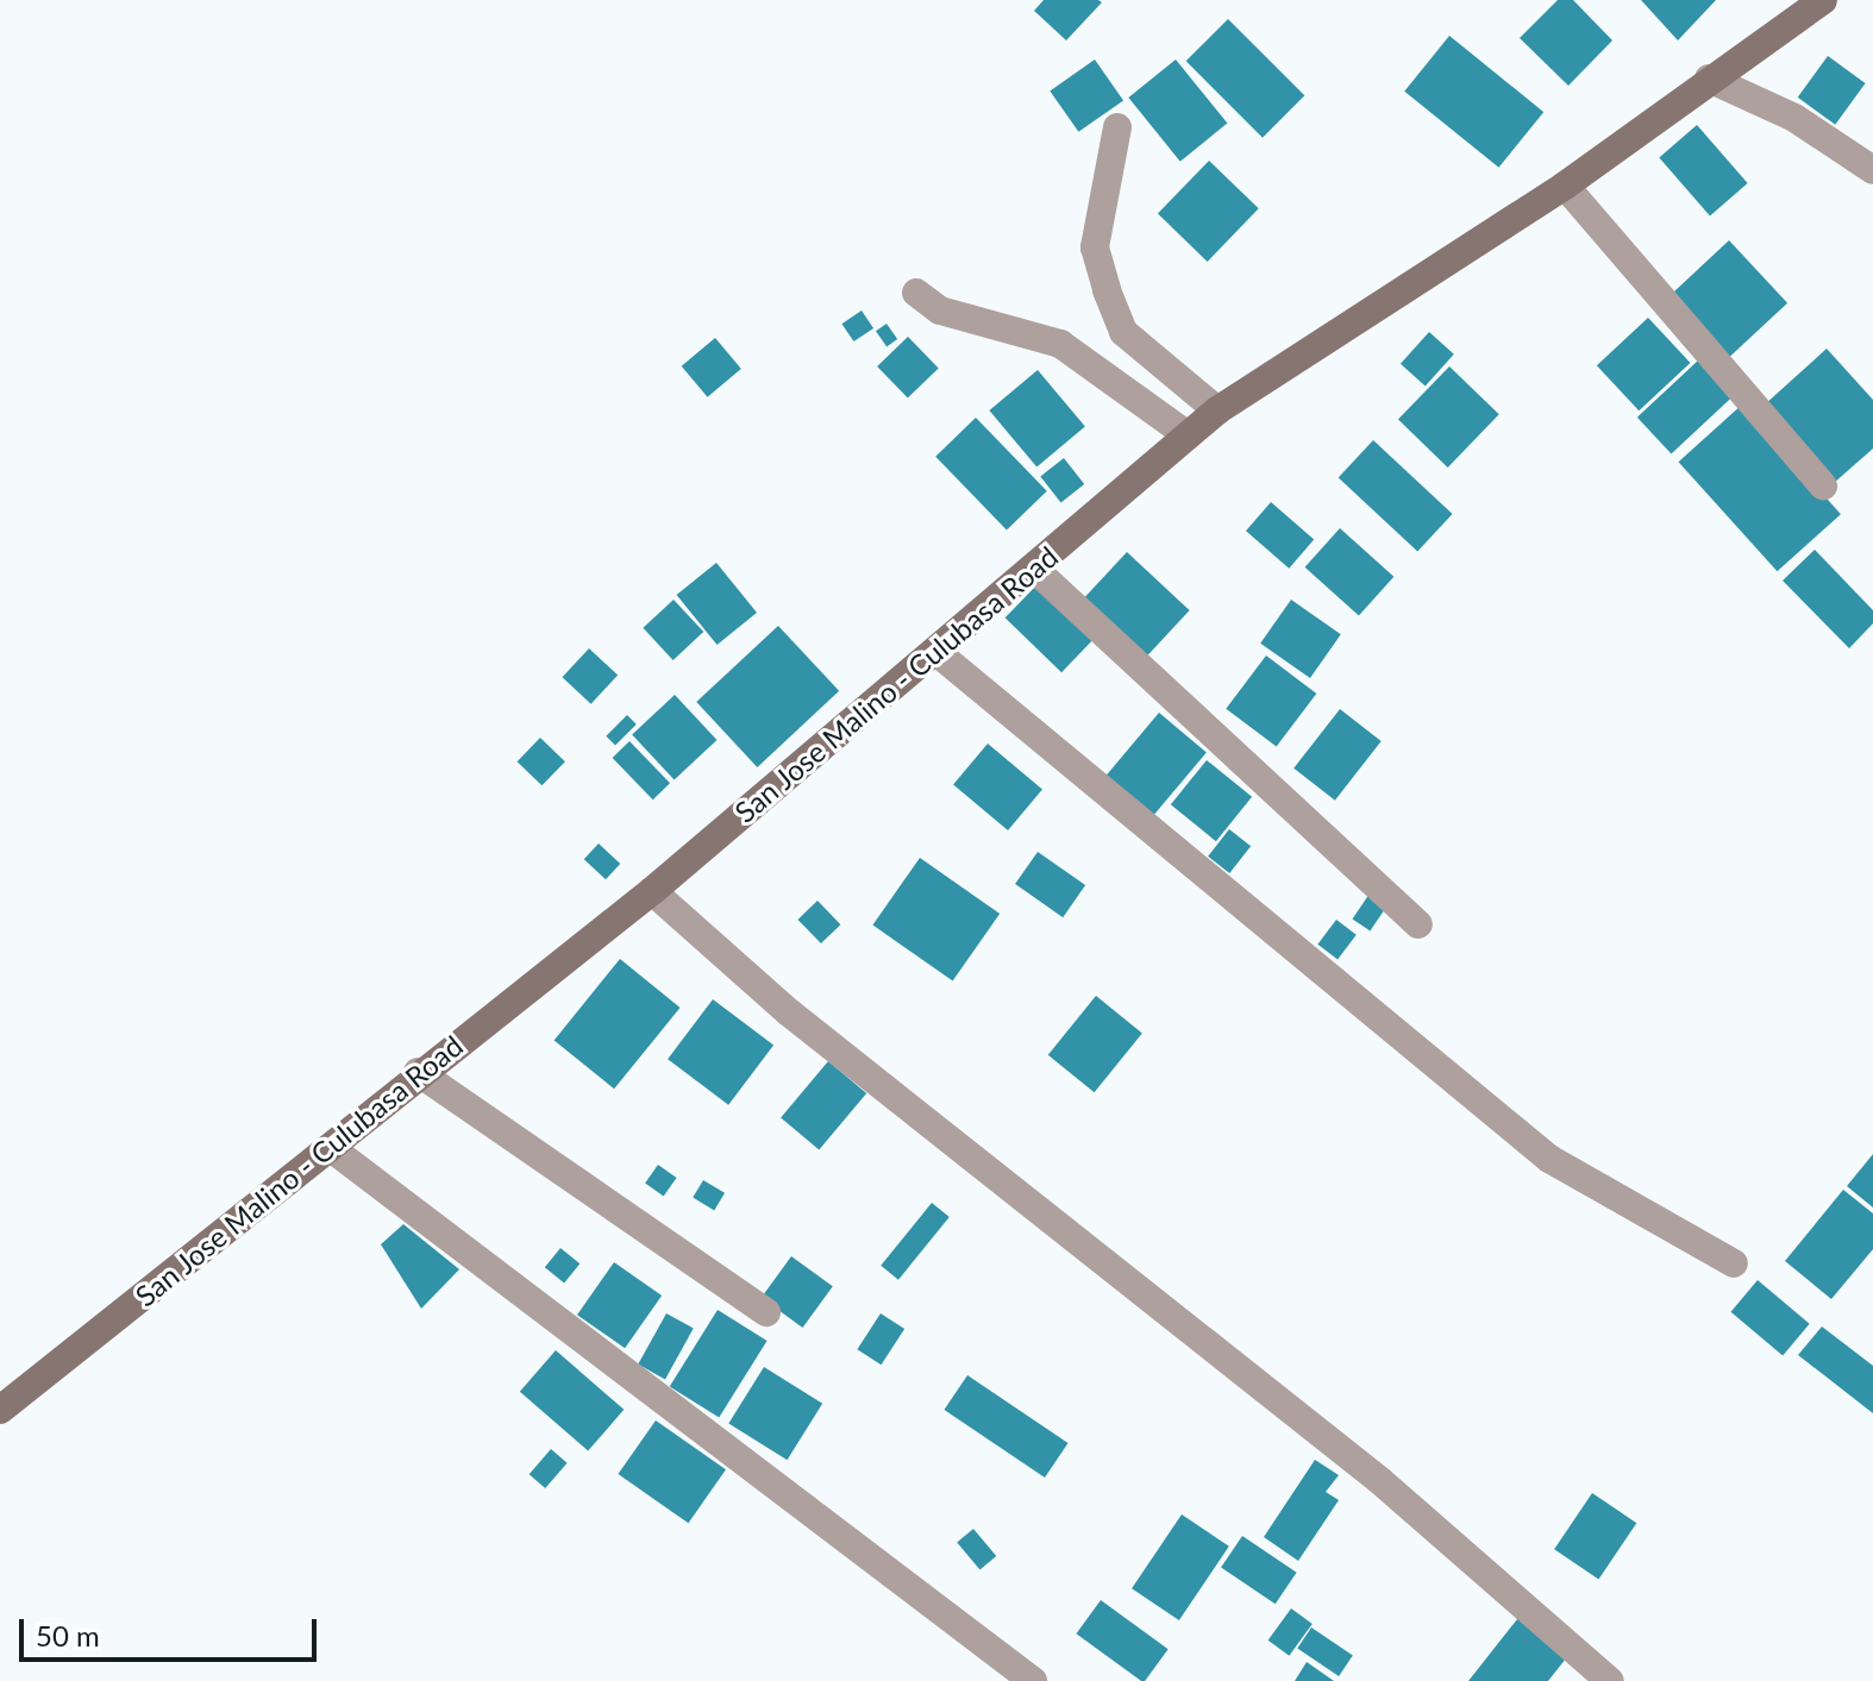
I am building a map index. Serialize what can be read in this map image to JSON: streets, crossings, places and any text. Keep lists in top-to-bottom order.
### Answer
{
  "streets": {
    "street": ["San Jose Malino - Culubasa Road"]
  },
  "scale_bar": "50 m"
}
